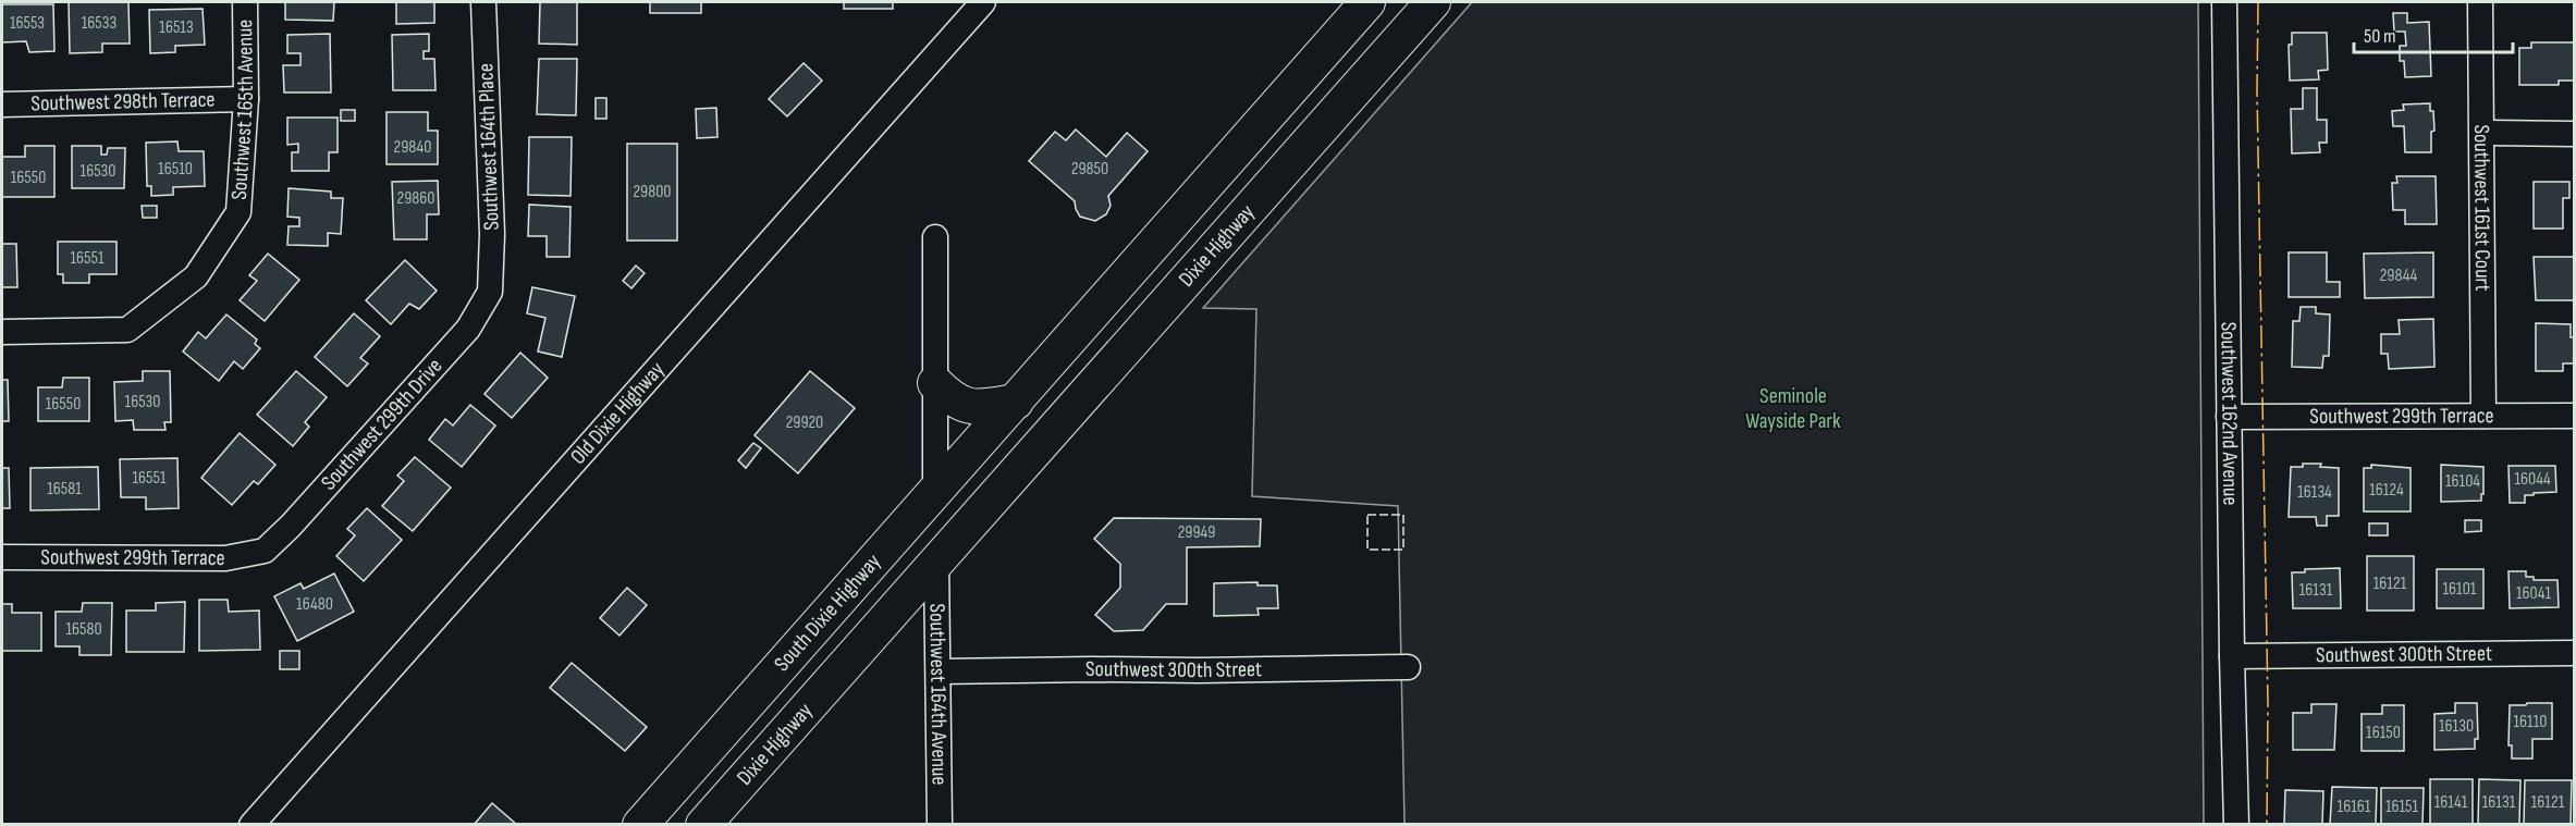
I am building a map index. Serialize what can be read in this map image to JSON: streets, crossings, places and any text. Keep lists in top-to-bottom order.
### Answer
{
  "streets": {
    "highway": ["Dixie Highway", "South Dixie Highway"],
    "street": [
      "Southwest 298th Terrace",
      "Southwest 165th Avenue",
      "Southwest 164th Place",
      "Southwest 161st Court",
      "Old Dixie Highway",
      "Southwest 162nd Avenue",
      "Southwest 299th Terrace",
      "Southwest 299th Drive",
      "Southwest 300th Street",
      "Southwest 164th Avenue"
    ]
  },
  "crossings": [
    ["Southwest 298th Terrace", "Southwest 165th Avenue"],
    ["Southwest 164th Place", "Southwest 299th Drive"],
    ["Southwest 161st Court", "Southwest 299th Terrace"],
    ["Dixie Highway", "Southwest 164th Avenue"],
    ["Southwest 162nd Avenue", "Southwest 299th Terrace"],
    ["Southwest 162nd Avenue", "Southwest 300th Street"],
    ["Southwest 299th Terrace", "Southwest 299th Drive"],
    ["Southwest 300th Street", "Southwest 164th Avenue"]
  ],
  "parks": ["Seminole Wayside Park"],
  "house_numbers": [
    "16553",
    "16533",
    "16513",
    "29840",
    "16510",
    "29850",
    "16530",
    "16550",
    "29800",
    "29860",
    "16551",
    "29844",
    "16530",
    "16550",
    "29920",
    "16551",
    "16044",
    "16104",
    "16581",
    "16124",
    "16134",
    "29949",
    "16121",
    "16101",
    "16131",
    "16041",
    "16480",
    "16580",
    "16110",
    "16130",
    "16150",
    "16141",
    "16131",
    "16121",
    "16161",
    "16151"
  ],
  "scale_bar": "50 m"
}
